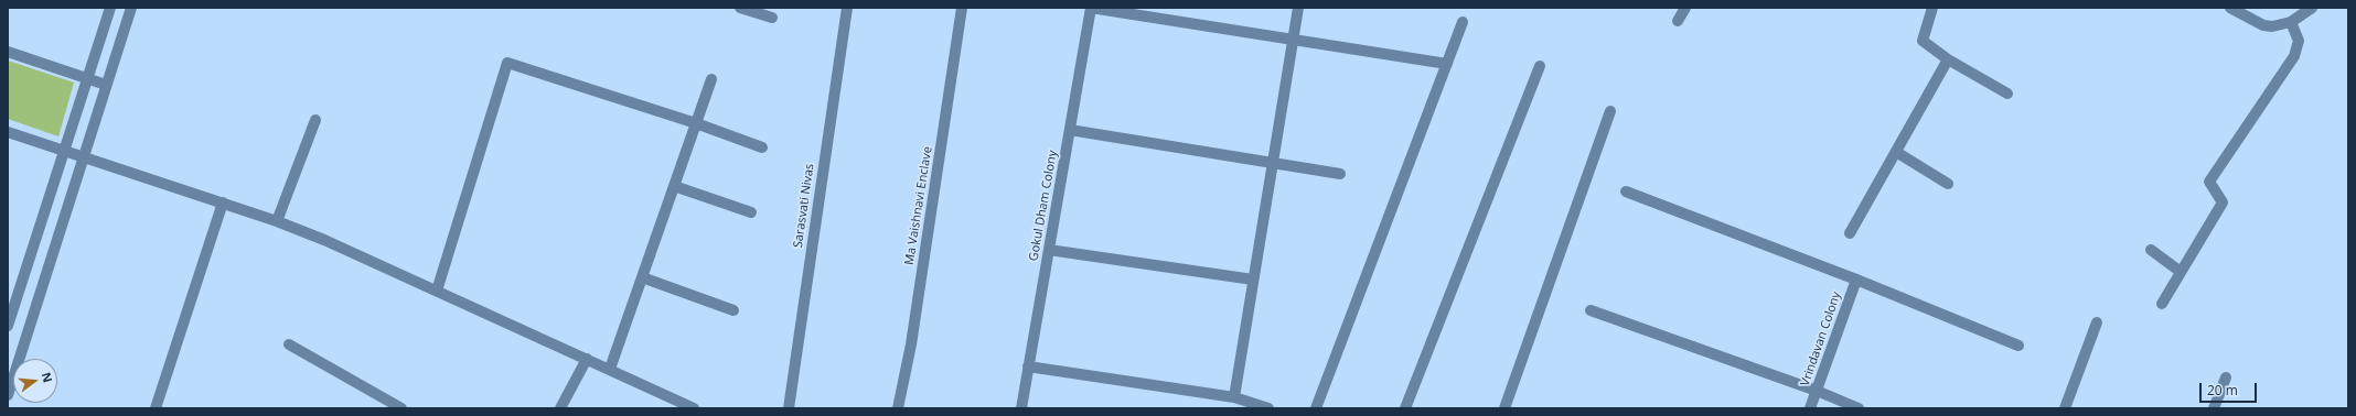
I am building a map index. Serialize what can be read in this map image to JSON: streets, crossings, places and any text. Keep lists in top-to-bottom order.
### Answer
{
  "streets": {
    "street": [
      "Sarasvati Nivas",
      "Ma Vaishnavi Enclave",
      "Gokul Dham Colony",
      "Vrindavan Colony"
    ]
  },
  "scale_bar": "20 m",
  "north": "right"
}
